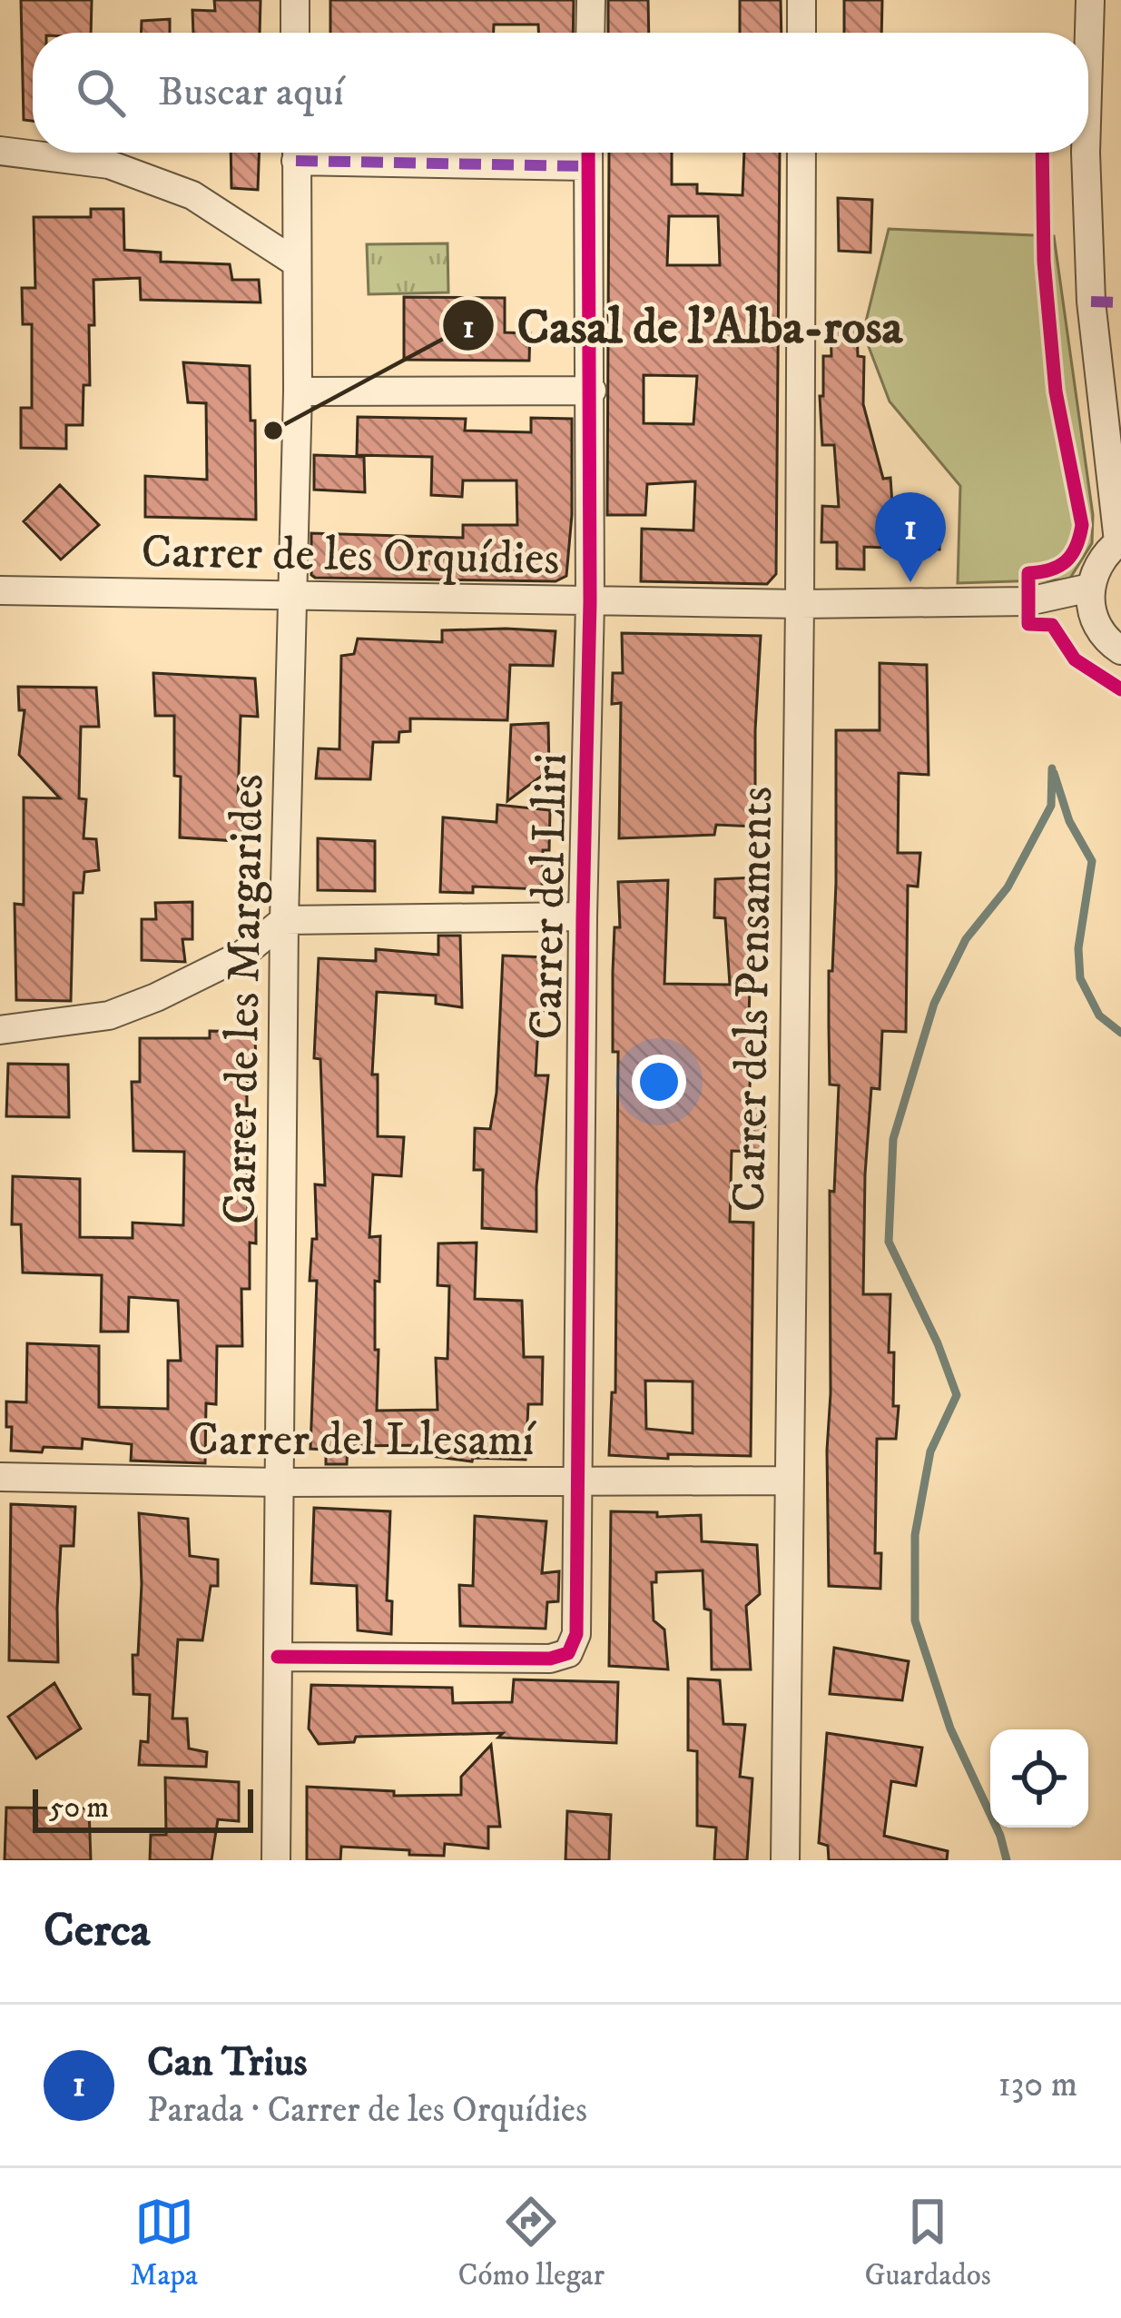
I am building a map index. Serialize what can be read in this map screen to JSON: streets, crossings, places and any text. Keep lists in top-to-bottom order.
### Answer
{
  "streets": {
    "street": [
      "Carrer de les Orquídies",
      "Carrer del Lliri",
      "Carrer de les Margarides",
      "Carrer dels Pensaments",
      "Carrer del Llesamí"
    ]
  },
  "crossings": [
    ["Carrer de les Orquídies", "Carrer del Lliri"],
    ["Carrer de les Orquídies", "Carrer de les Margarides"],
    ["Carrer de les Orquídies", "Carrer dels Pensaments"],
    ["Carrer del Lliri", "Carrer de les Margarides"],
    ["Carrer del Lliri", "Carrer del Llesamí"],
    ["Carrer de les Margarides", "Carrer del Llesamí"],
    ["Carrer dels Pensaments", "Carrer del Llesamí"]
  ],
  "places": ["Casal de l'Alba-rosa"],
  "scale_bar": "50 m",
  "page": {
    "search": "Buscar aquí",
    "pins": "1",
    "scale": "50 m",
    "heading": "Cerca",
    "list": [
      {
        "mark": "1",
        "name": "Can Trius",
        "note": "Parada · Carrer de les Orquídies",
        "value": "130 m"
      }
    ],
    "nav": ["Mapa", "Cómo llegar", "Guardados"]
  }
}
